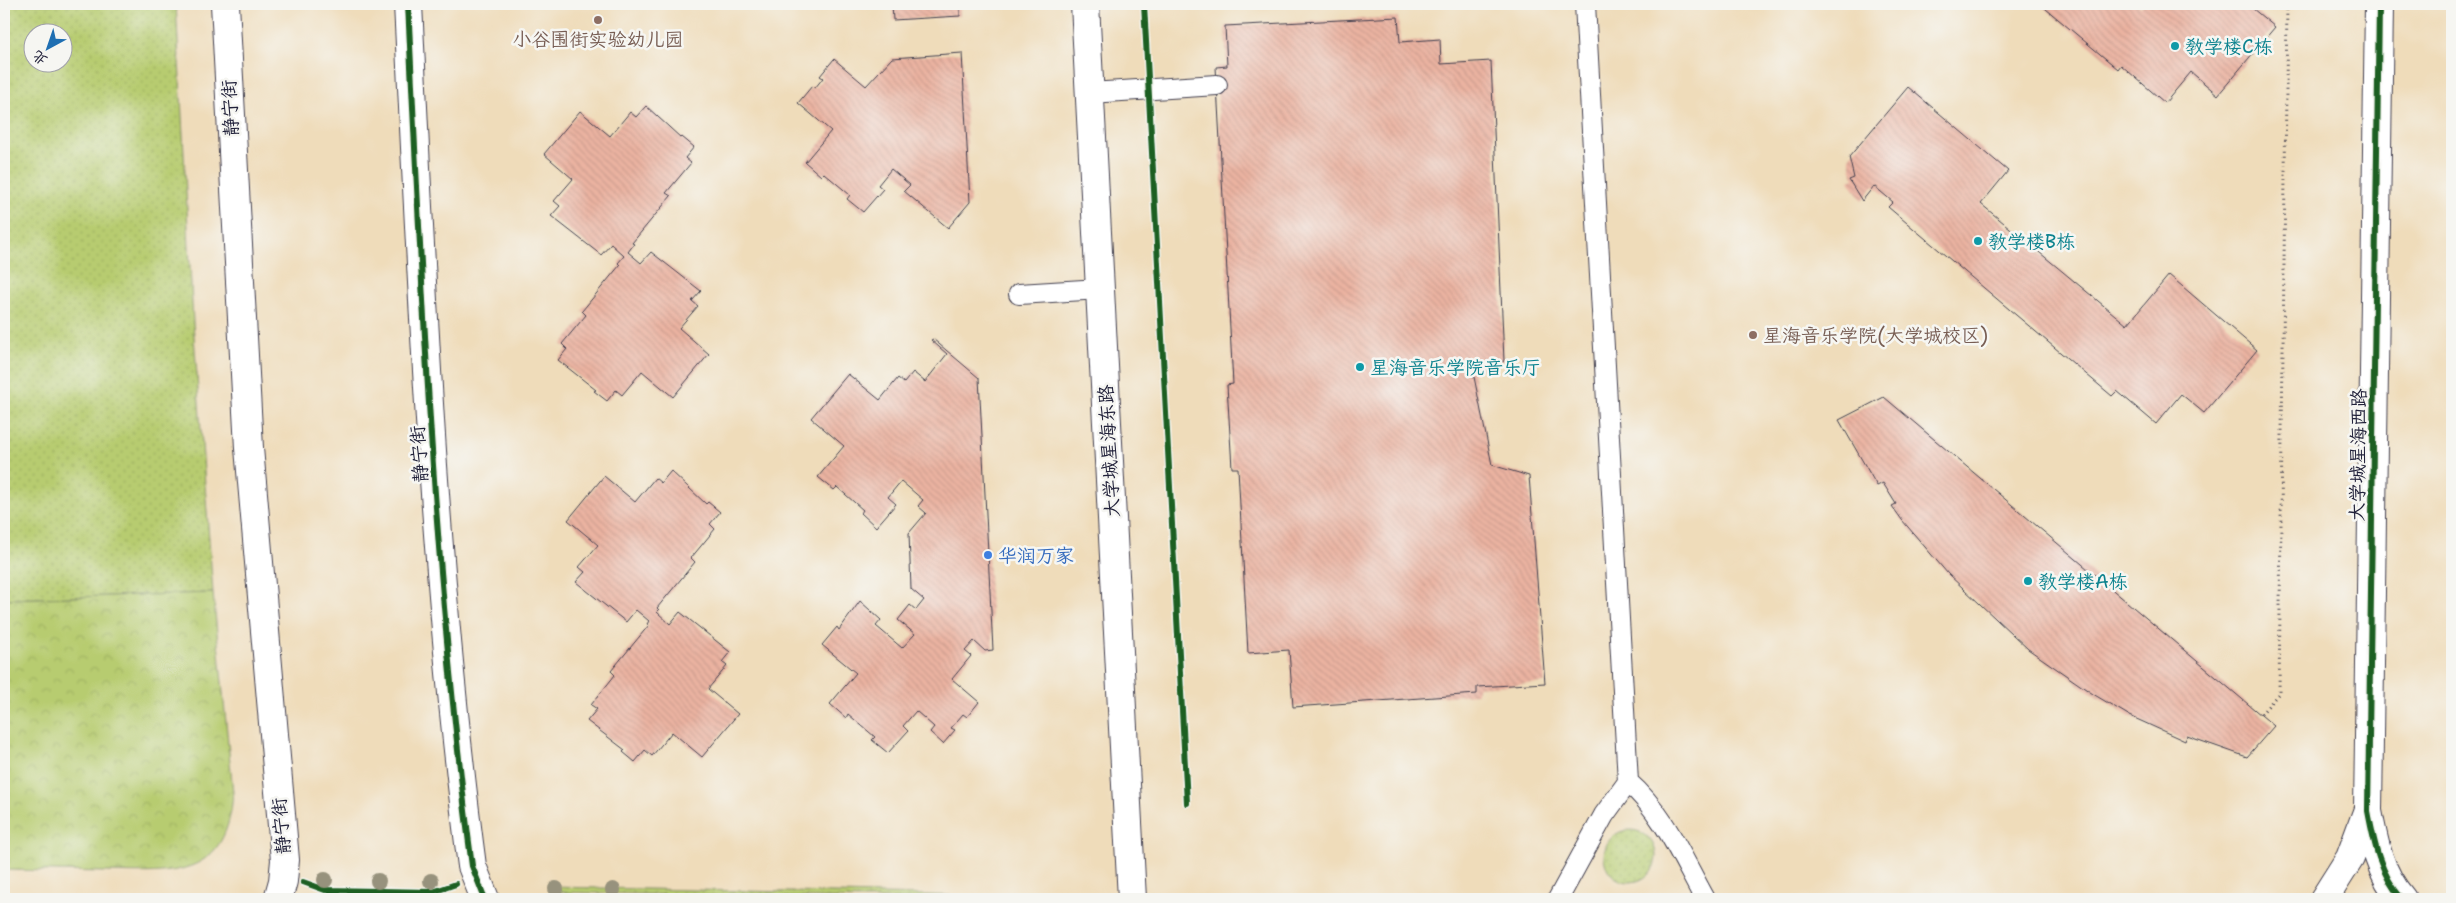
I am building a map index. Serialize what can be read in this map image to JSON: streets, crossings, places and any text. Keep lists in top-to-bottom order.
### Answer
{
  "streets": {
    "street": ["静宁街", "大学城星海东路", "大学城星海西路"]
  },
  "places": [
    "小谷围街实验幼儿园",
    "教学楼C栋",
    "教学楼B栋",
    "星海音乐学院(大学城校区)",
    "星海音乐学院音乐厅",
    "华润万家",
    "教学楼A栋"
  ],
  "north": "bottom left"
}
